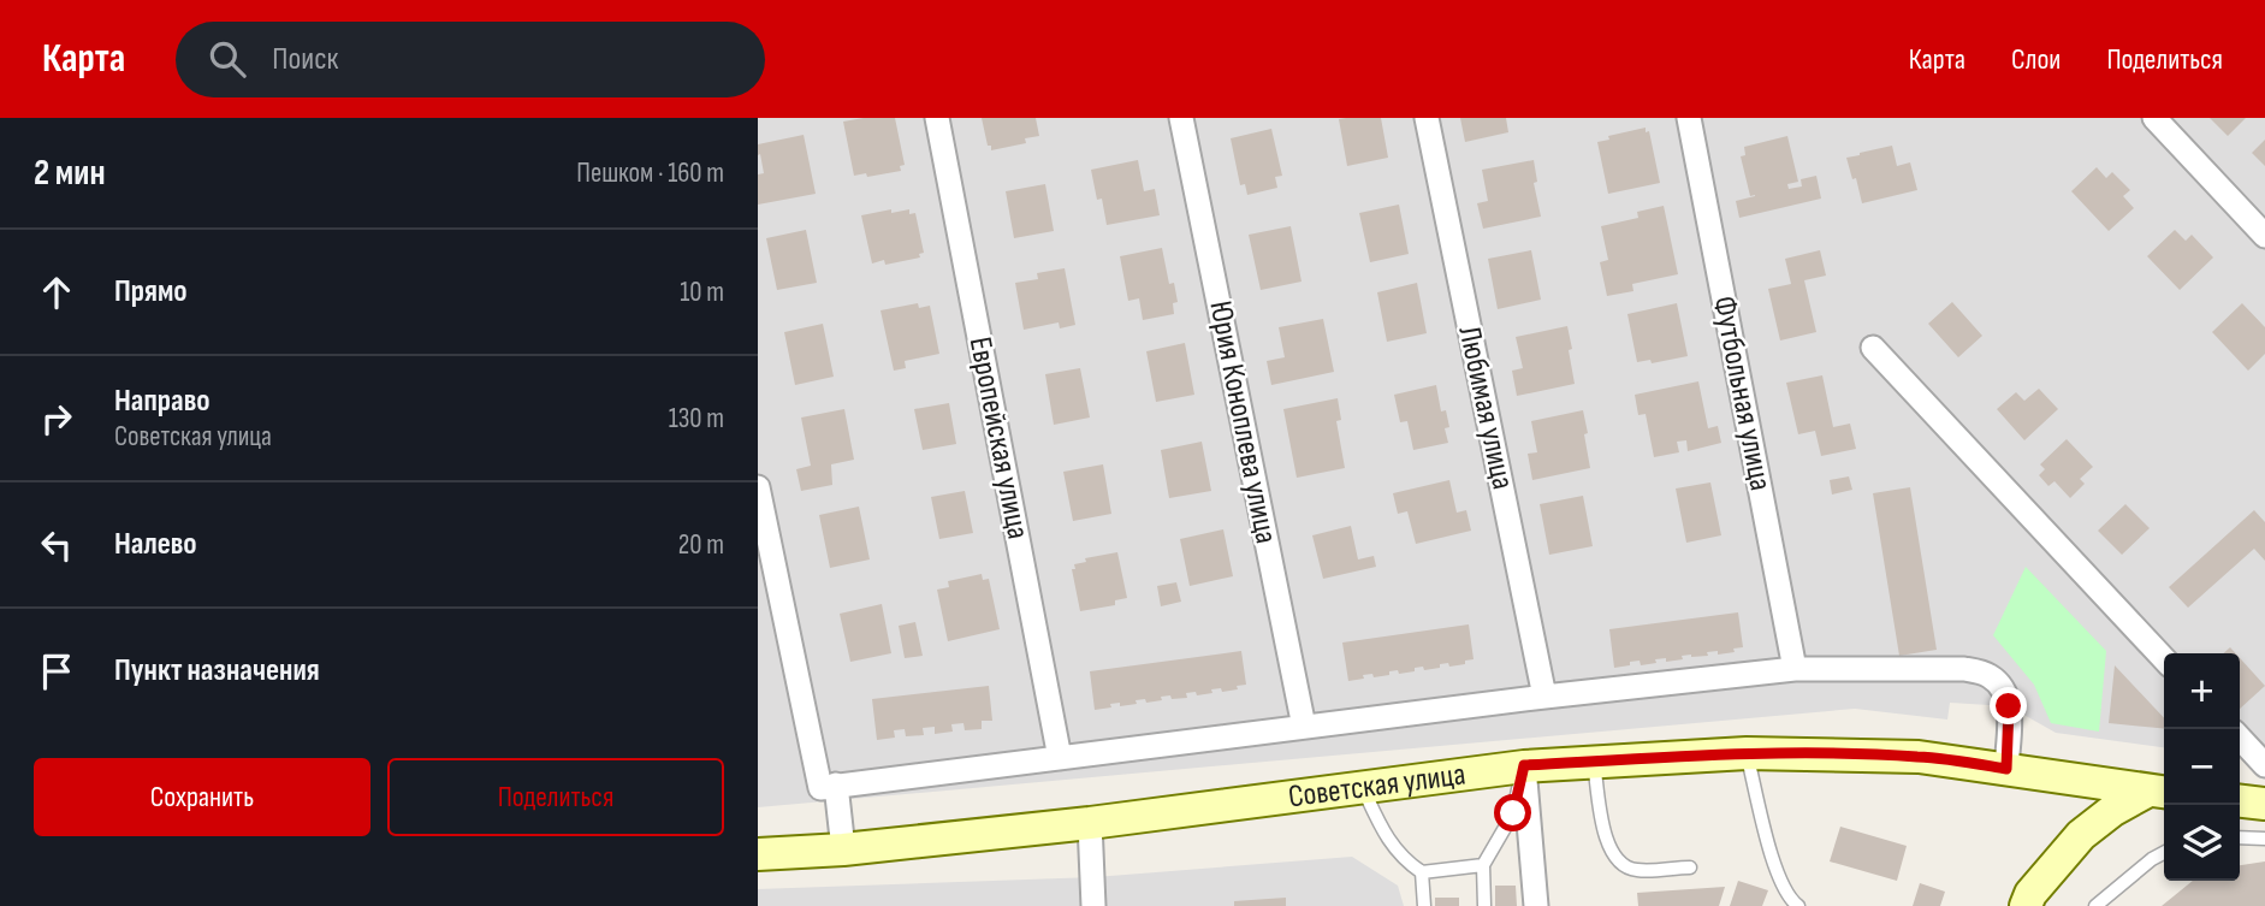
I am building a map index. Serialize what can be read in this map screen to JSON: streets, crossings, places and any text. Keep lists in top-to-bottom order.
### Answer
{
  "streets": {
    "main road": ["Советская улица"],
    "street": [
      "Футбольная улица",
      "Любимая улица",
      "Юрия Коноплева улица",
      "Европейская улица"
    ]
  },
  "page": {
    "header": "Карта",
    "search": "Поиск",
    "nav": ["Карта", "Слои", "Поделиться"],
    "heading": ["2 мин", "Пешком · 160 m"],
    "list": [
      ["Прямо", "10 m"],
      ["Направо", "Советская улица", "130 m"],
      ["Налево", "20 m"],
      "Пункт назначения"
    ],
    "map_buttons": ["+", "−"],
    "buttons": ["Сохранить", "Поделиться"]
  }
}
